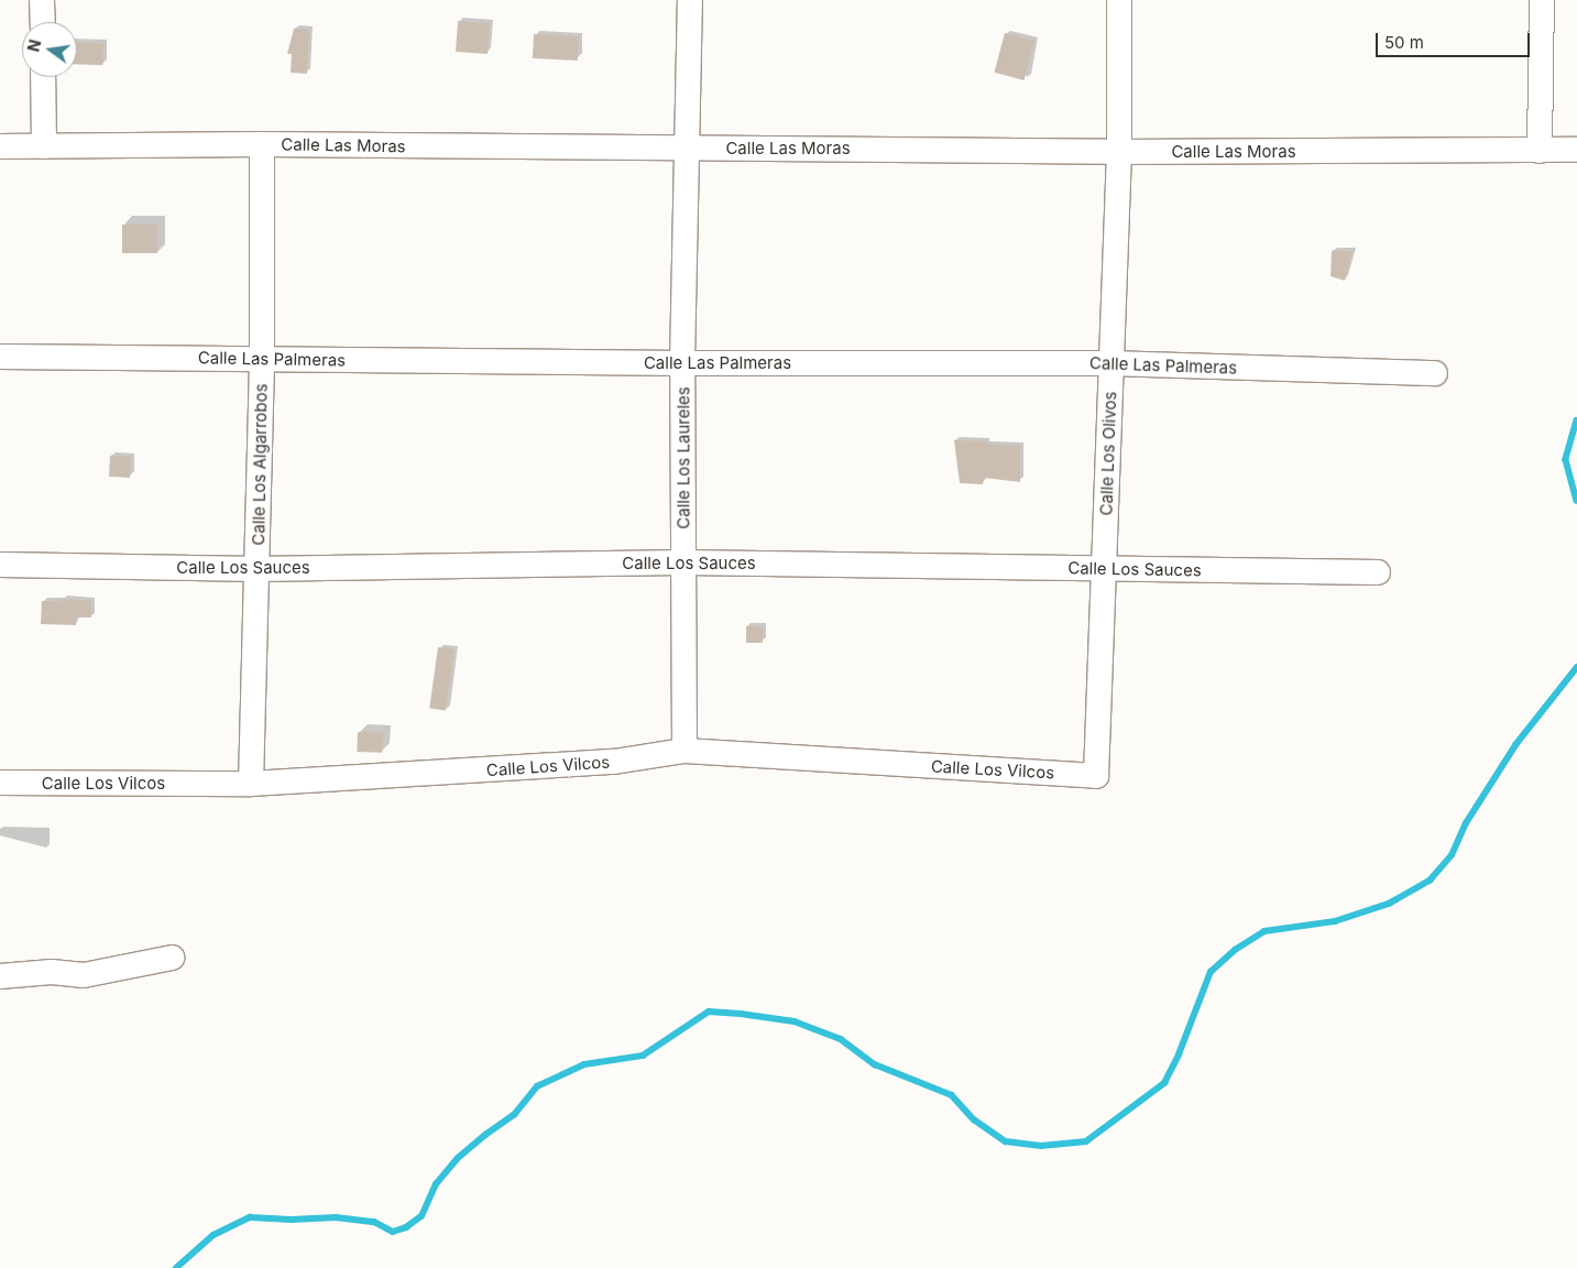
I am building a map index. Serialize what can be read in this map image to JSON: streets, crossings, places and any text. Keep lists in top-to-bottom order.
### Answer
{
  "streets": {
    "street": [
      "Calle Las Moras",
      "Calle Las Palmeras",
      "Calle Los Olivos",
      "Calle Los Laureles",
      "Calle Los Algarrobos",
      "Calle Los Sauces",
      "Calle Los Vilcos"
    ]
  },
  "crossings": [
    ["Calle Las Moras", "Calle Los Olivos"],
    ["Calle Las Moras", "Calle Los Laureles"],
    ["Calle Las Moras", "Calle Los Algarrobos"],
    ["Calle Las Palmeras", "Calle Los Olivos"],
    ["Calle Las Palmeras", "Calle Los Laureles"],
    ["Calle Las Palmeras", "Calle Los Algarrobos"],
    ["Calle Los Olivos", "Calle Los Sauces"],
    ["Calle Los Olivos", "Calle Los Vilcos"],
    ["Calle Los Laureles", "Calle Los Sauces"],
    ["Calle Los Laureles", "Calle Los Vilcos"],
    ["Calle Los Algarrobos", "Calle Los Sauces"],
    ["Calle Los Algarrobos", "Calle Los Vilcos"]
  ],
  "scale_bar": "50 m",
  "north": "left"
}
